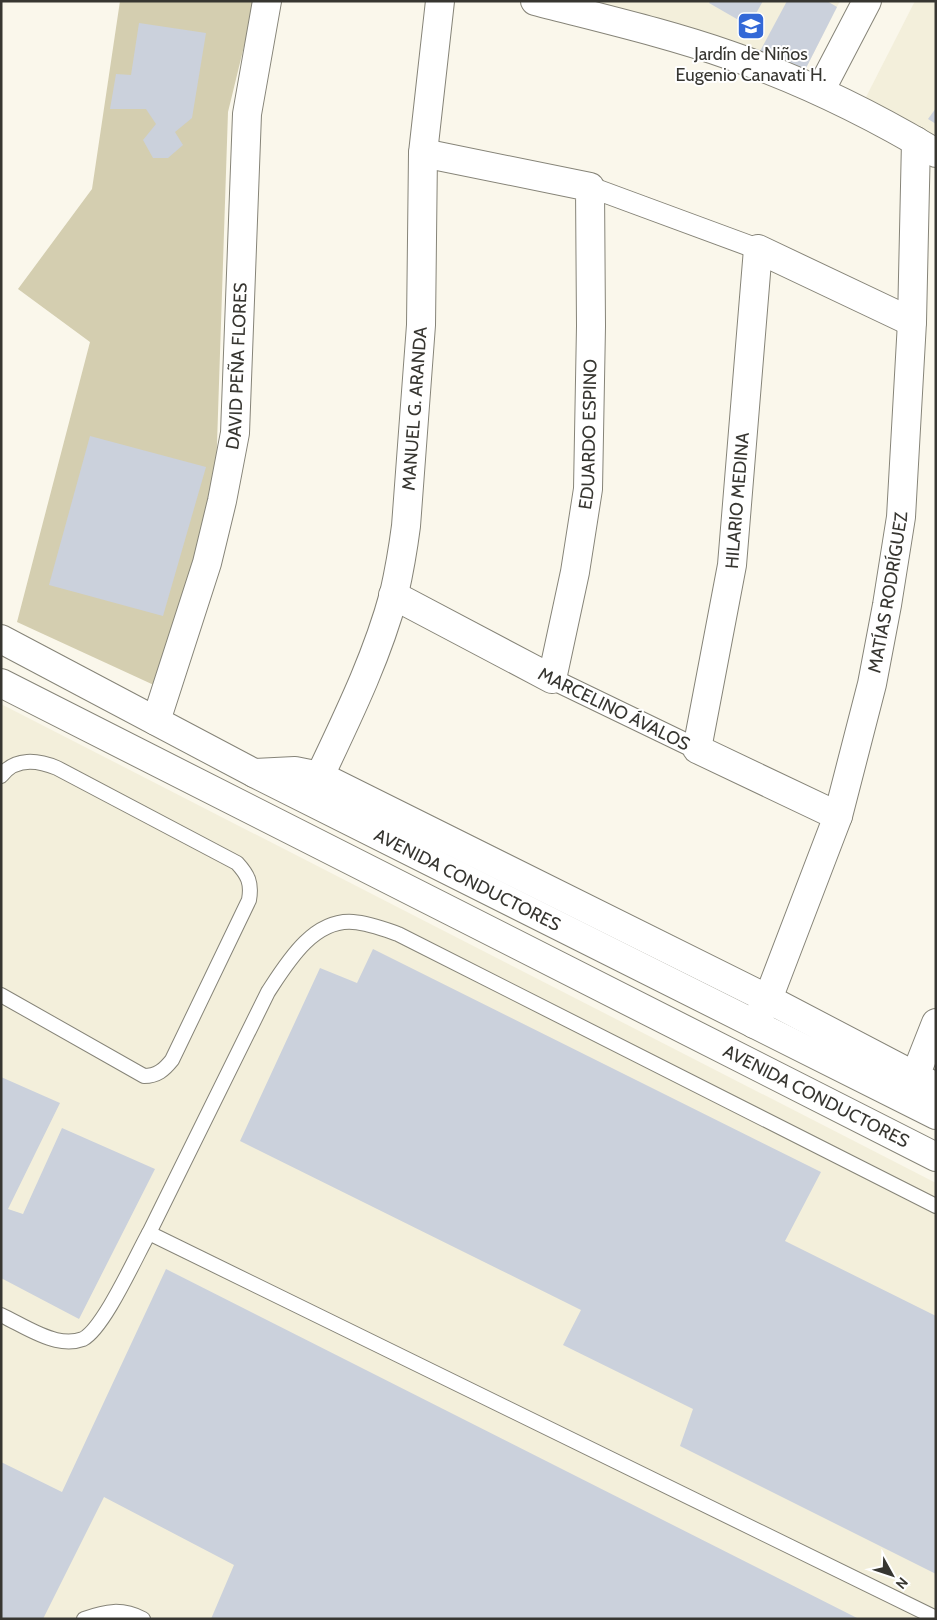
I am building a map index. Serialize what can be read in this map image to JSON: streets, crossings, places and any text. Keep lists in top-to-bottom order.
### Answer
{
  "streets": {
    "street": [
      "DAVID PEÑA FLORES",
      "MANUEL G. ARANDA",
      "EDUARDO ESPINO",
      "HILARIO MEDINA",
      "MATÍAS RODRÍGUEZ",
      "MARCELINO ÁVALOS",
      "AVENIDA CONDUCTORES"
    ]
  },
  "crossings": [
    ["DAVID PEÑA FLORES", "AVENIDA CONDUCTORES"],
    ["MANUEL G. ARANDA", "MARCELINO ÁVALOS"],
    ["MANUEL G. ARANDA", "AVENIDA CONDUCTORES"],
    ["EDUARDO ESPINO", "MARCELINO ÁVALOS"],
    ["HILARIO MEDINA", "MARCELINO ÁVALOS"],
    ["MATÍAS RODRÍGUEZ", "MARCELINO ÁVALOS"],
    ["MATÍAS RODRÍGUEZ", "AVENIDA CONDUCTORES"]
  ],
  "places": {
    "school or university": ["Jardín de Niños Eugenio Canavati H."]
  },
  "north": "bottom right"
}
